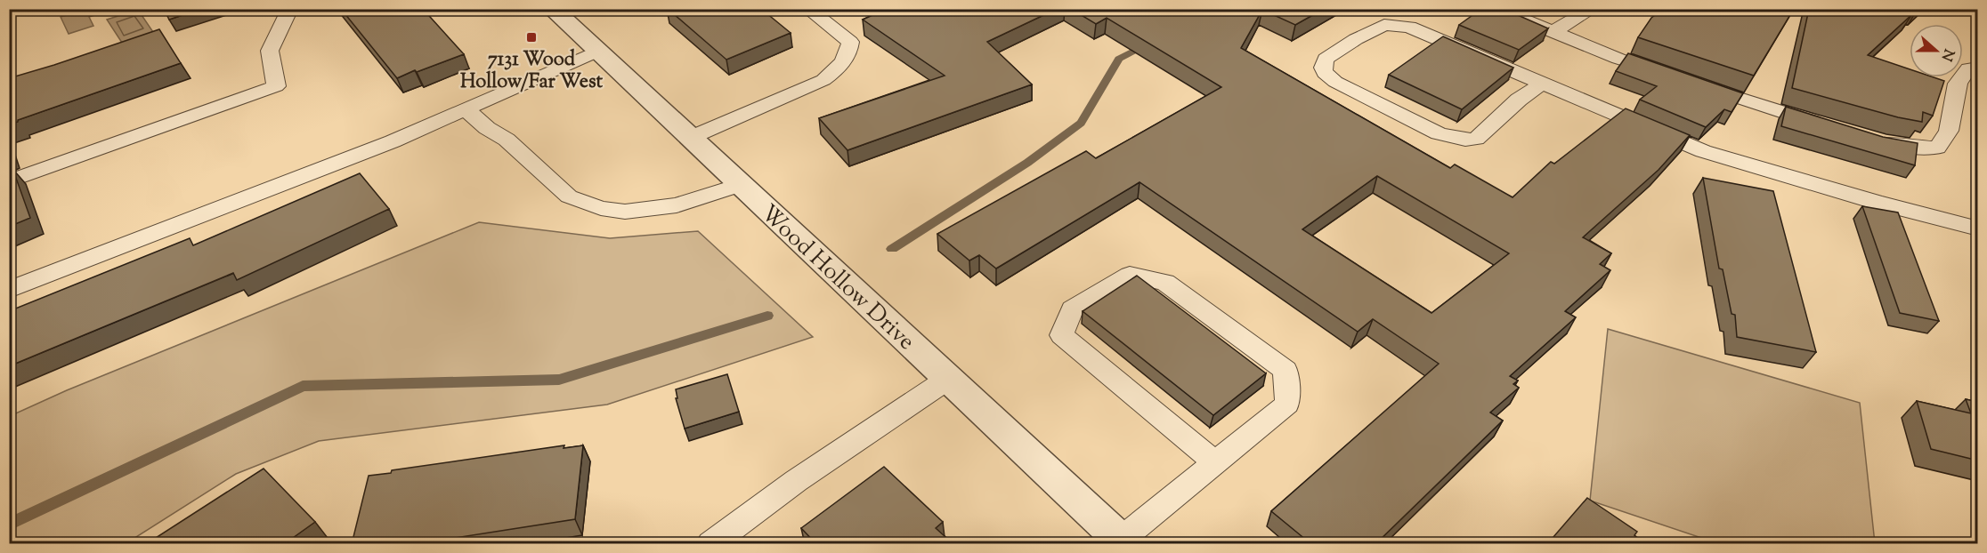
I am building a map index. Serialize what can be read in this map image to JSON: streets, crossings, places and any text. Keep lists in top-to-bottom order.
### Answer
{
  "streets": {
    "street": ["Wood Hollow Drive"]
  },
  "places": {
    "transit": ["7131 Wood Hollow/Far West"]
  },
  "north": "right"
}
